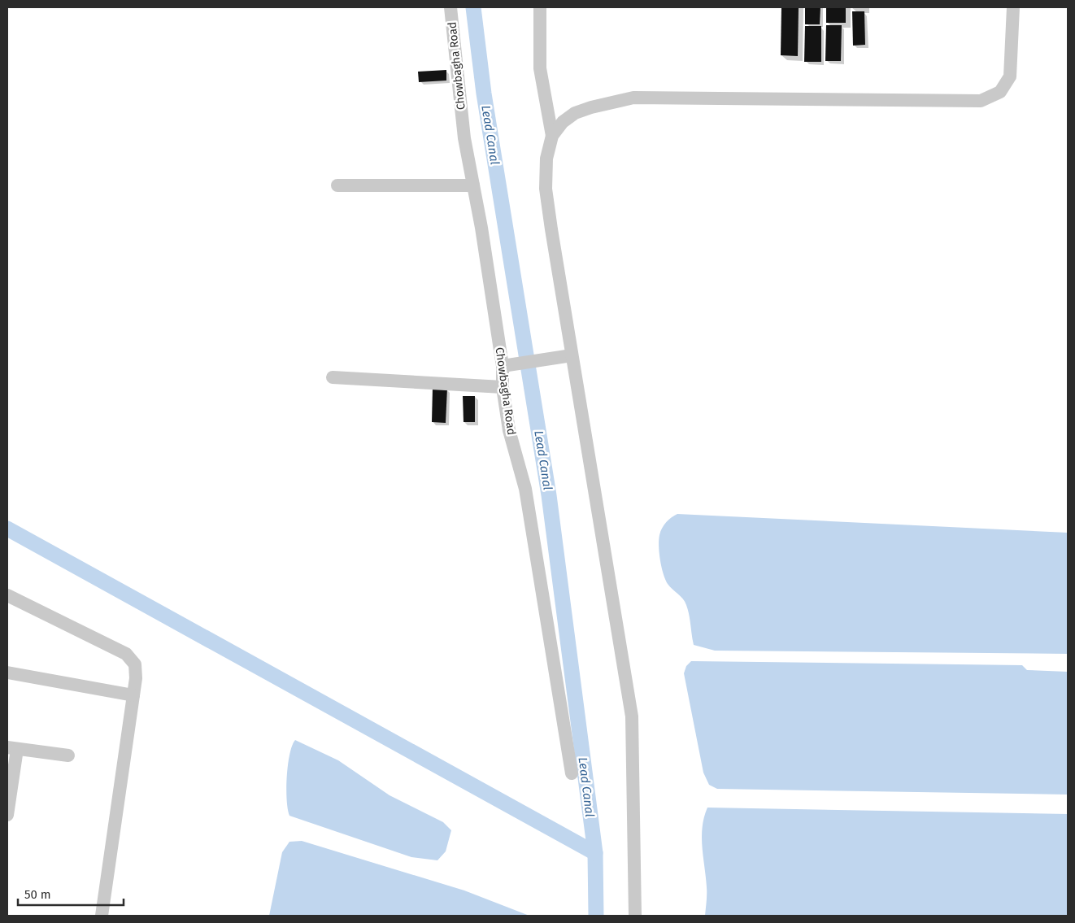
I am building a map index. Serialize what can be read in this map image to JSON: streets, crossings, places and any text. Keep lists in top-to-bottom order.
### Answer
{
  "streets": {
    "street": ["Chowbagha Road"]
  },
  "water": ["Lead Canal"],
  "scale_bar": "50 m"
}
